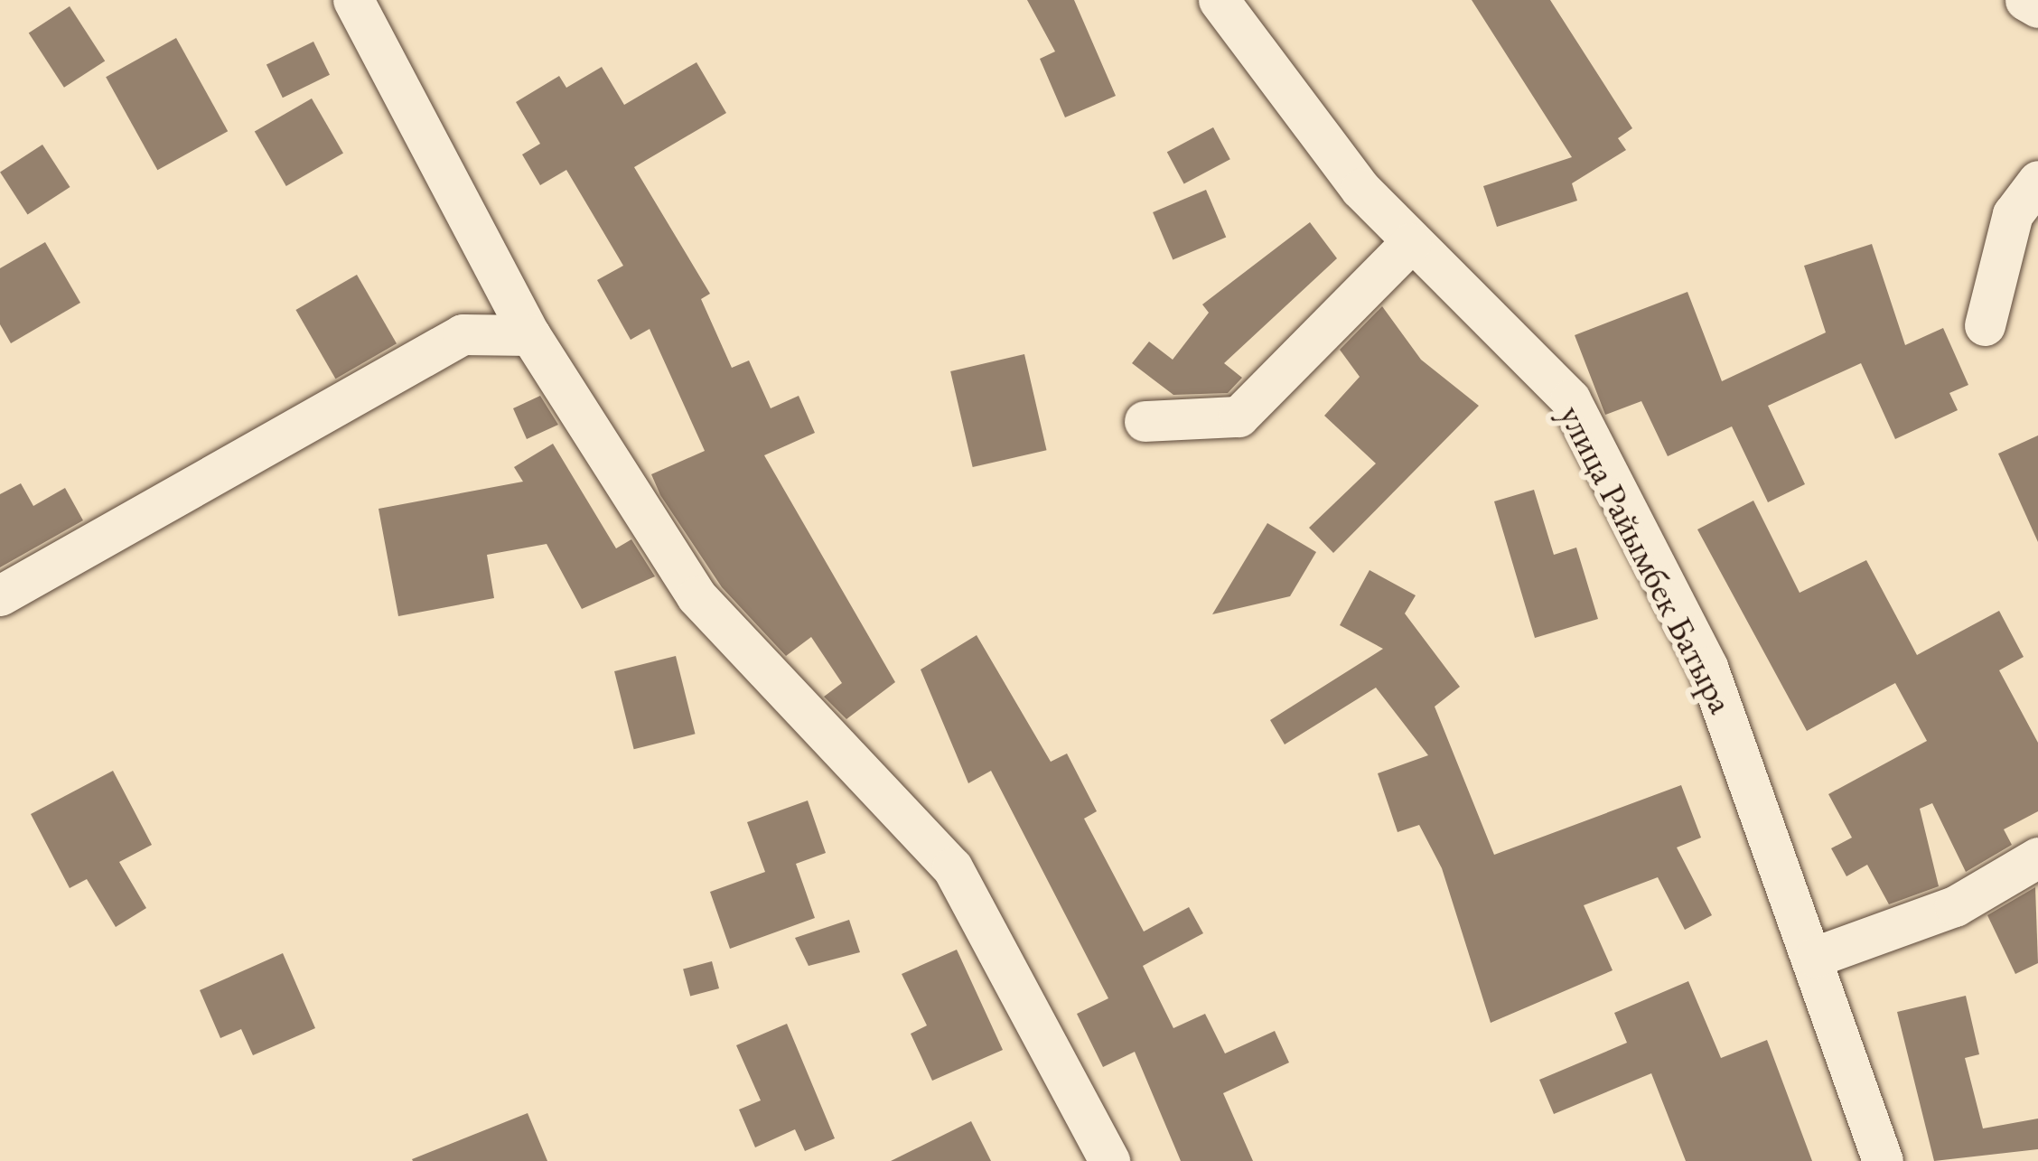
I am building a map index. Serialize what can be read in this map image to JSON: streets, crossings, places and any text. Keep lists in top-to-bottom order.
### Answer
{
  "streets": {
    "street": ["улица Райымбек Батыра"]
  }
}
